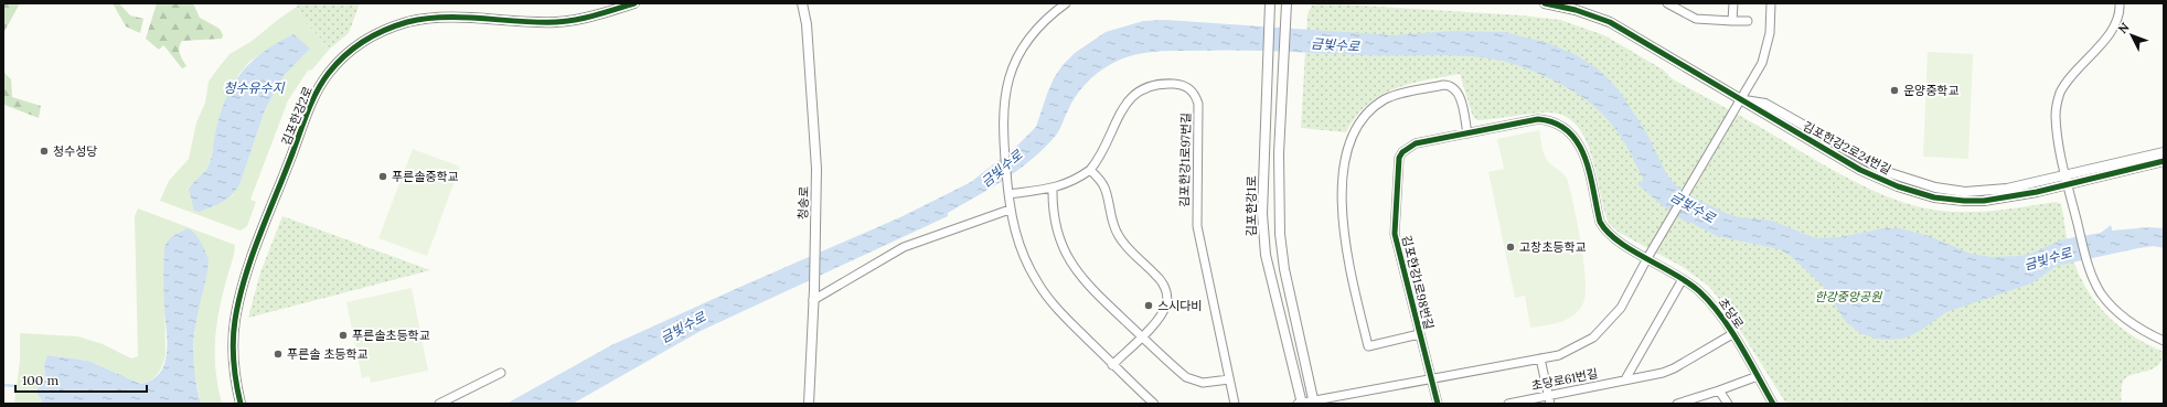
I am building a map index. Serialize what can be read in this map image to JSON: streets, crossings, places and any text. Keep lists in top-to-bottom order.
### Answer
{
  "streets": {
    "street": [
      "김포한강2로",
      "김포한강2로24번길",
      "김포한강1로97번길",
      "청송로",
      "김포한강1로",
      "김포한강1로98번길",
      "초당로",
      "초당로61번길"
    ]
  },
  "crossings": [
    ["김포한강1로98번길", "초당로"],
    ["초당로", "초당로61번길"]
  ],
  "water": ["금빛수로", "청수유수지"],
  "parks": ["한강중앙공원"],
  "places": [
    "운양중학교",
    "청수성당",
    "푸른솔중학교",
    "고창초등학교",
    "스시다비",
    "푸른솔초등학교",
    "푸른솔 초등학교"
  ],
  "scale_bar": "100 m",
  "north": "top left"
}
